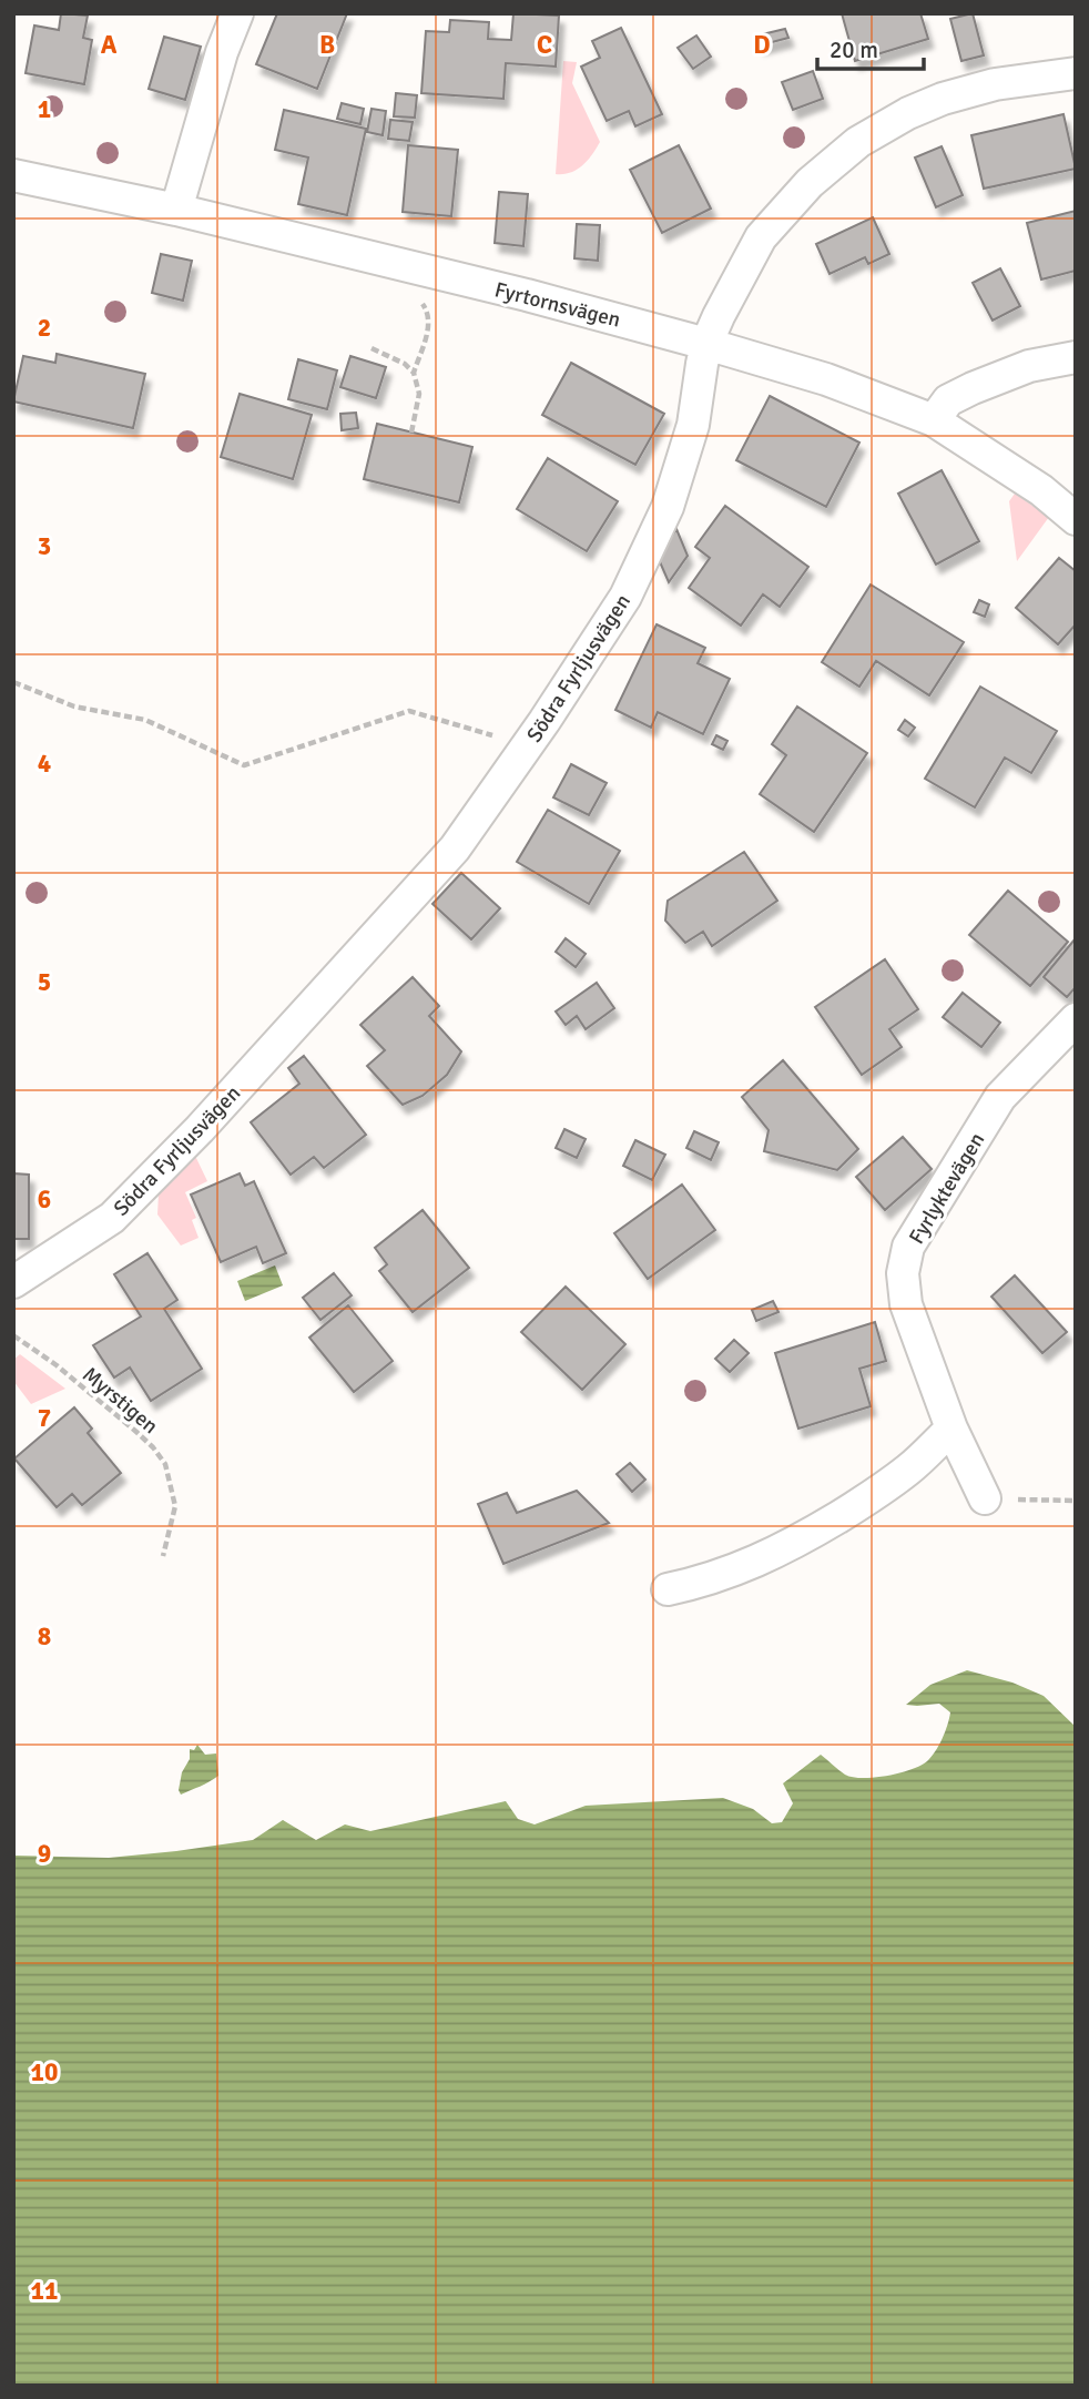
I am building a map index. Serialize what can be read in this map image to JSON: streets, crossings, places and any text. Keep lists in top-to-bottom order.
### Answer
{
  "streets": {
    "street": ["Fyrtornsvägen", "Södra Fyrljusvägen", "Fyrlyktevägen"],
    "path": ["Myrstigen"]
  },
  "crossings": [
    ["Fyrtornsvägen", "Södra Fyrljusvägen"]
  ],
  "scale_bar": "20 m",
  "grid": {
    "columns": [
      "A",
      "B",
      "C",
      "D"
    ],
    "rows": [
      "1",
      "2",
      "3",
      "4",
      "5",
      "6",
      "7",
      "8",
      "9",
      "10",
      "11"
    ]
  }
}
